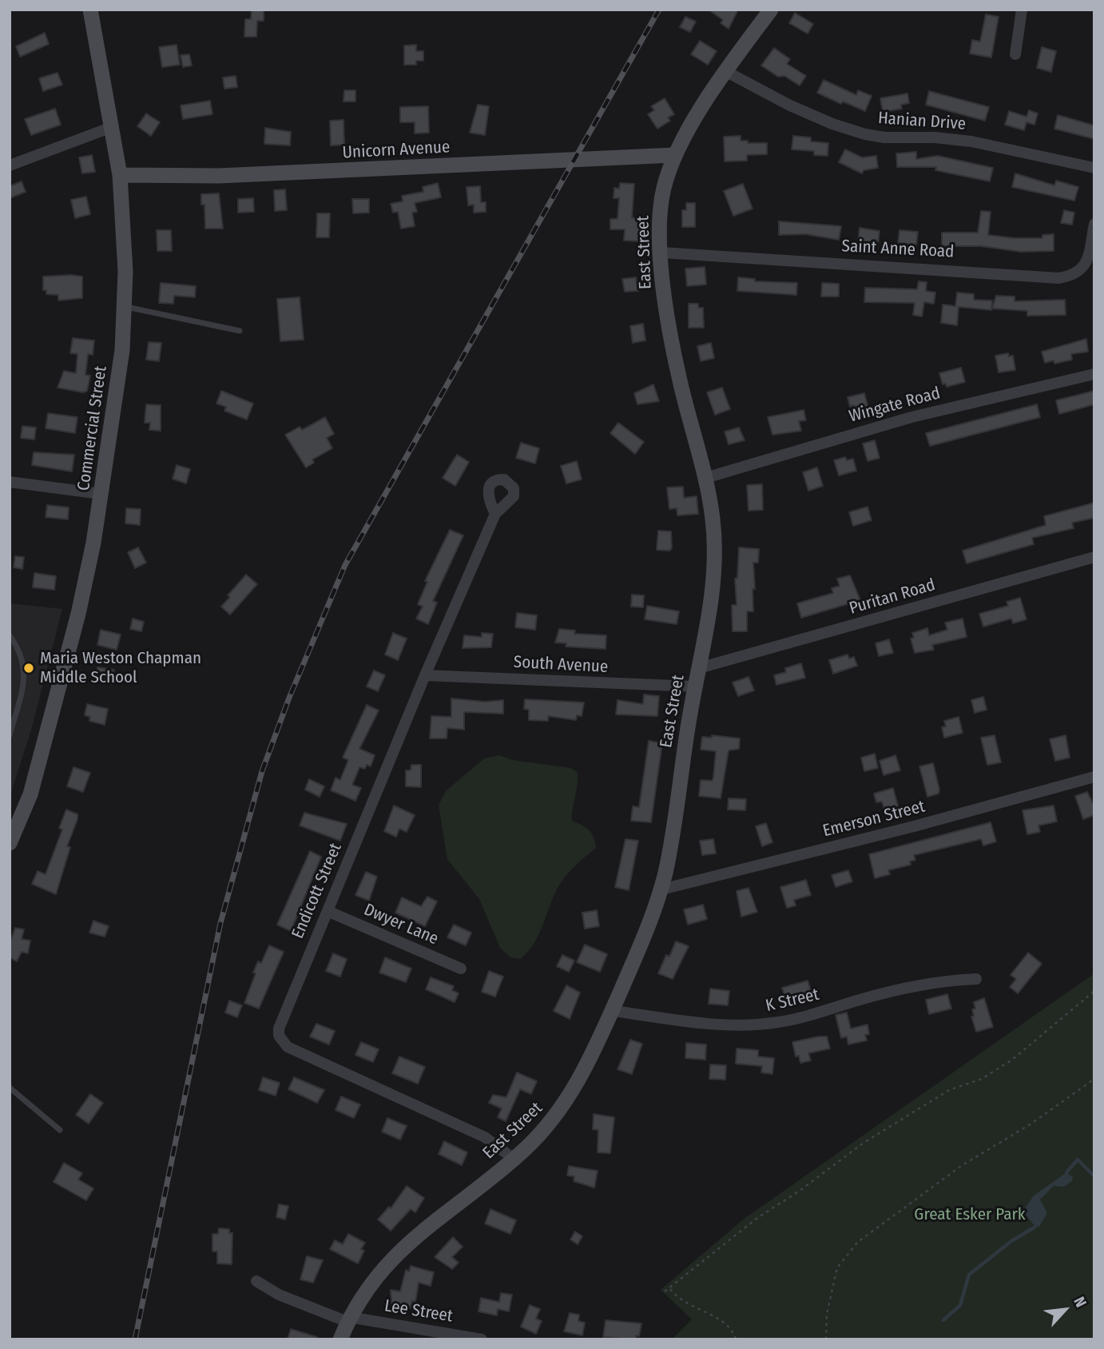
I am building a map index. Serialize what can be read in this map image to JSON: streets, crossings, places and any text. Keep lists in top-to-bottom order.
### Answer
{
  "streets": {
    "street": [
      "Hanian Drive",
      "Unicorn Avenue",
      "Saint Anne Road",
      "East Street",
      "Wingate Road",
      "Commercial Street",
      "Puritan Road",
      "South Avenue",
      "Emerson Street",
      "Endicott Street",
      "Dwyer Lane",
      "K Street",
      "Lee Street"
    ]
  },
  "crossings": [
    ["Hanian Drive", "East Street"],
    ["Unicorn Avenue", "East Street"],
    ["Unicorn Avenue", "Commercial Street"],
    ["Saint Anne Road", "East Street"],
    ["East Street", "Wingate Road"],
    ["East Street", "Puritan Road"],
    ["East Street", "South Avenue"],
    ["East Street", "Emerson Street"],
    ["East Street", "Endicott Street"],
    ["East Street", "K Street"],
    ["East Street", "Lee Street"],
    ["South Avenue", "Endicott Street"],
    ["Endicott Street", "Dwyer Lane"]
  ],
  "parks": ["Great Esker Park"],
  "places": ["Maria Weston Chapman Middle School"],
  "north": "top right"
}
